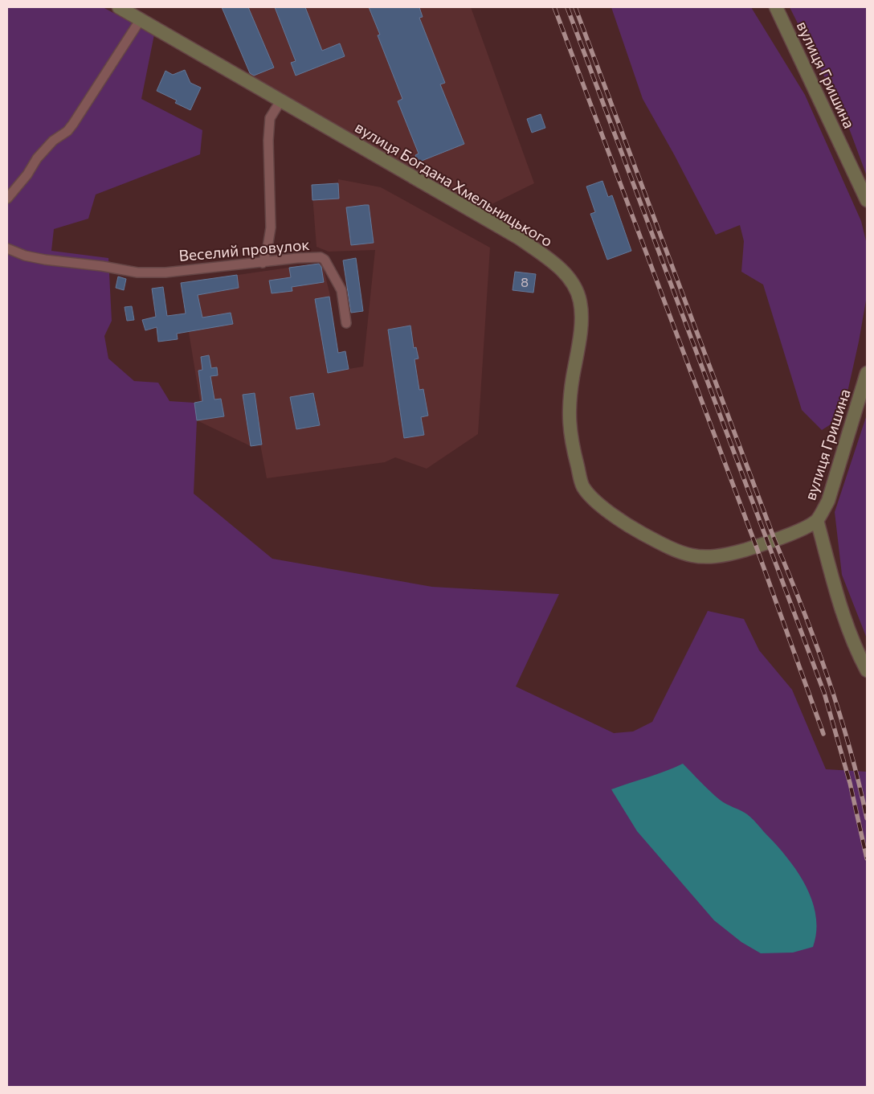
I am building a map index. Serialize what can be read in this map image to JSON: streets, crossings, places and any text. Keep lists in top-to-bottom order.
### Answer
{
  "streets": {
    "street": ["вулиця Гришина", "вулиця Богдана Хмельницького", "Веселий провулок"]
  },
  "crossings": [
    ["вулиця Гришина", "вулиця Богдана Хмельницького"]
  ],
  "house_numbers": ["8"]
}
